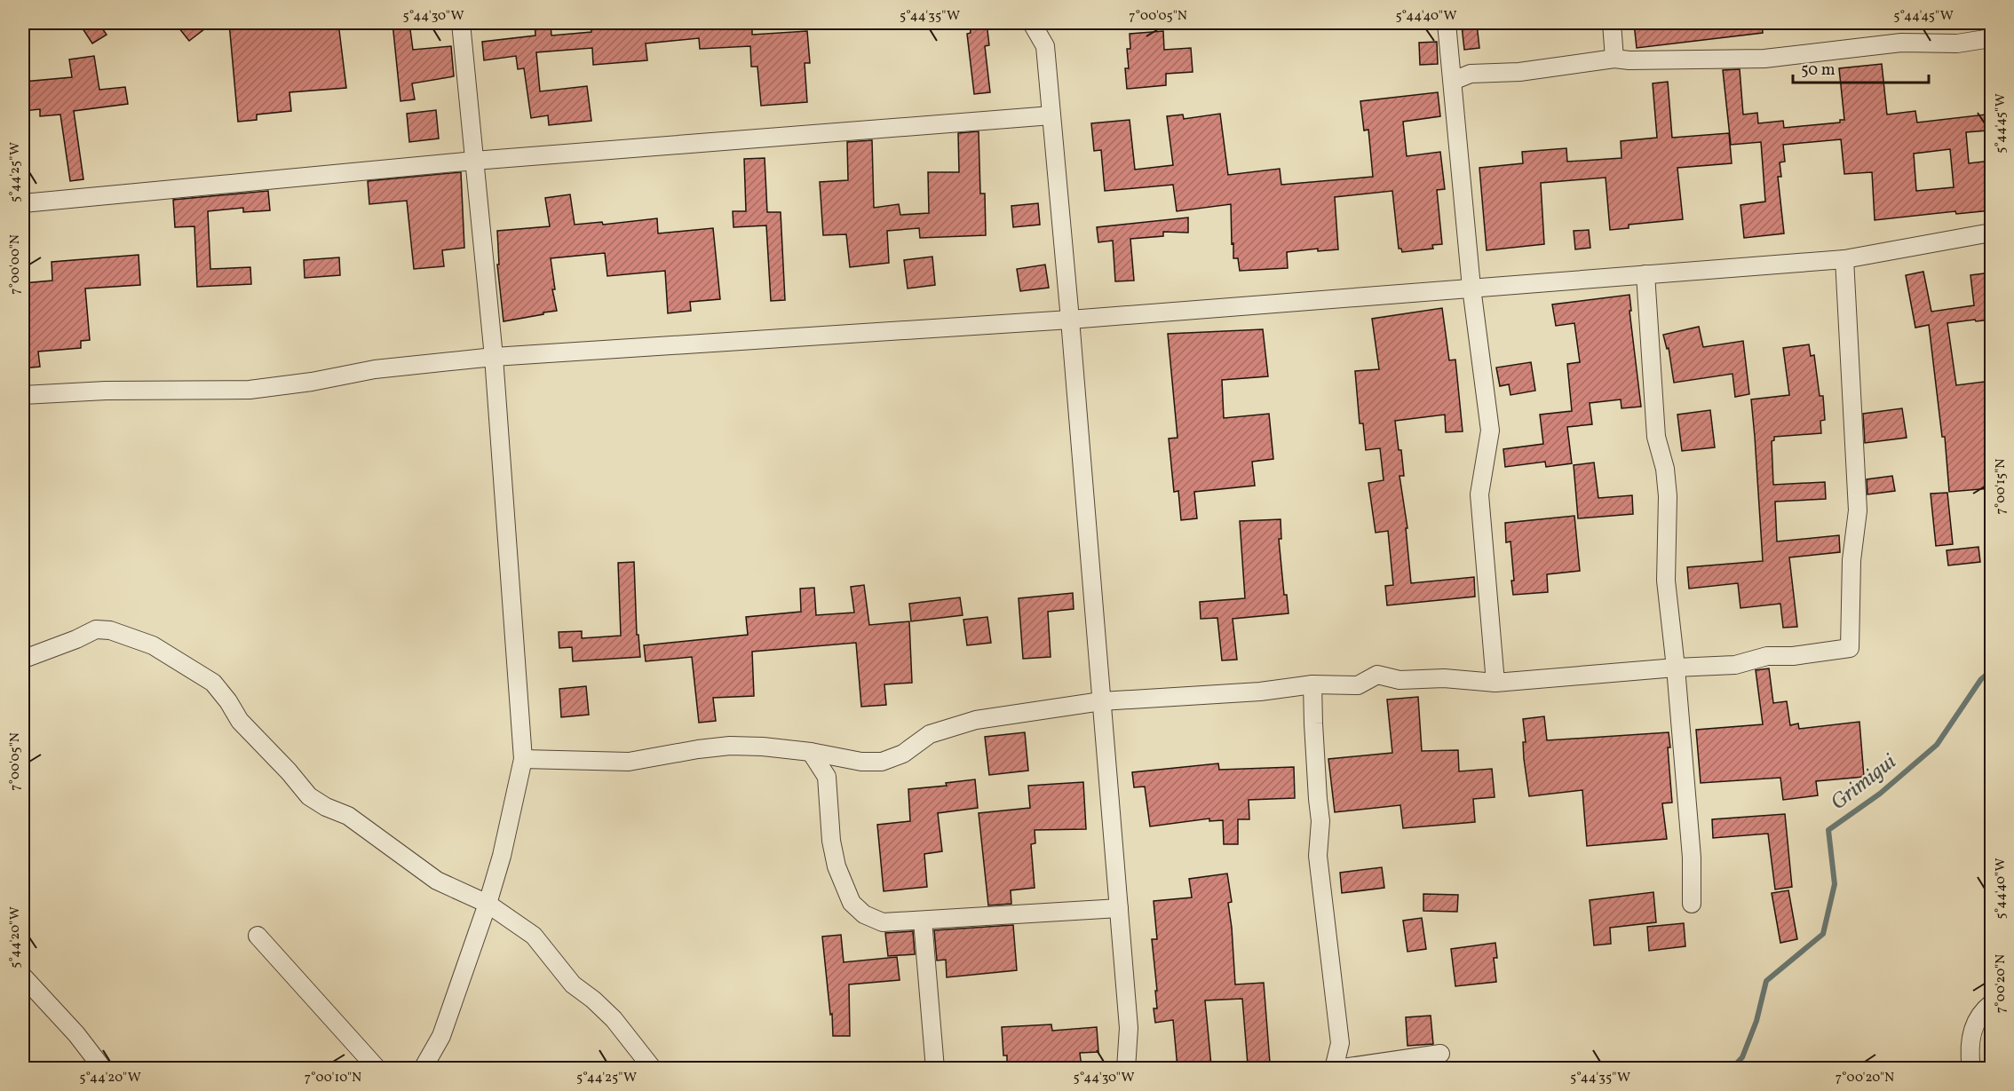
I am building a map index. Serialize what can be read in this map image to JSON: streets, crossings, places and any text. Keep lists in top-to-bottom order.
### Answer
{
  "water": ["Grimigui"],
  "scale_bar": "50 m",
  "coordinates": [
    "5°44'30\"W",
    "5°44'35\"W",
    "7°00'05\"N",
    "5°44'40\"W",
    "5°44'45\"W",
    "5°44'25\"W",
    "7°00'00\"N",
    "7°00'15\"N",
    "5°44'20\"W",
    "7°00'20\"N",
    "7°00'10\"N"
  ]
}
